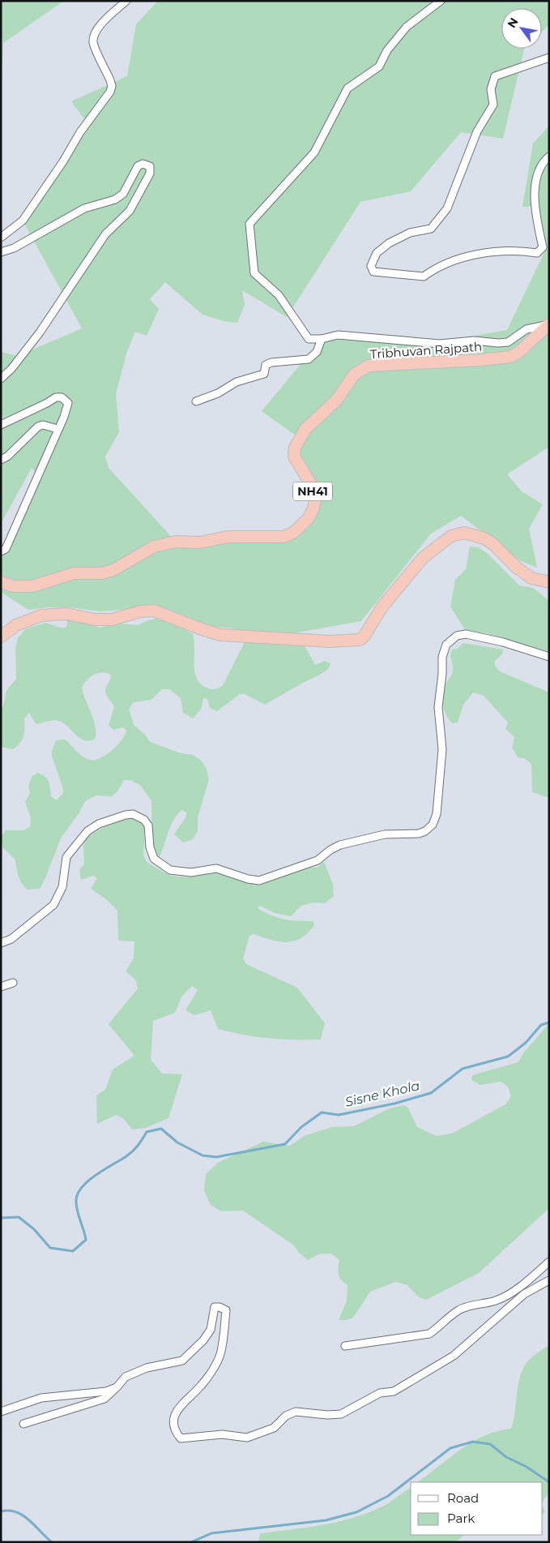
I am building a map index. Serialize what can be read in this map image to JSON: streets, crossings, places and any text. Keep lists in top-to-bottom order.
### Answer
{
  "streets": {
    "highway": ["Tribhuvan Rajpath", "NH41"]
  },
  "water": ["Sisne Khola"],
  "legend": ["Road", "Park"],
  "north": "top left"
}
